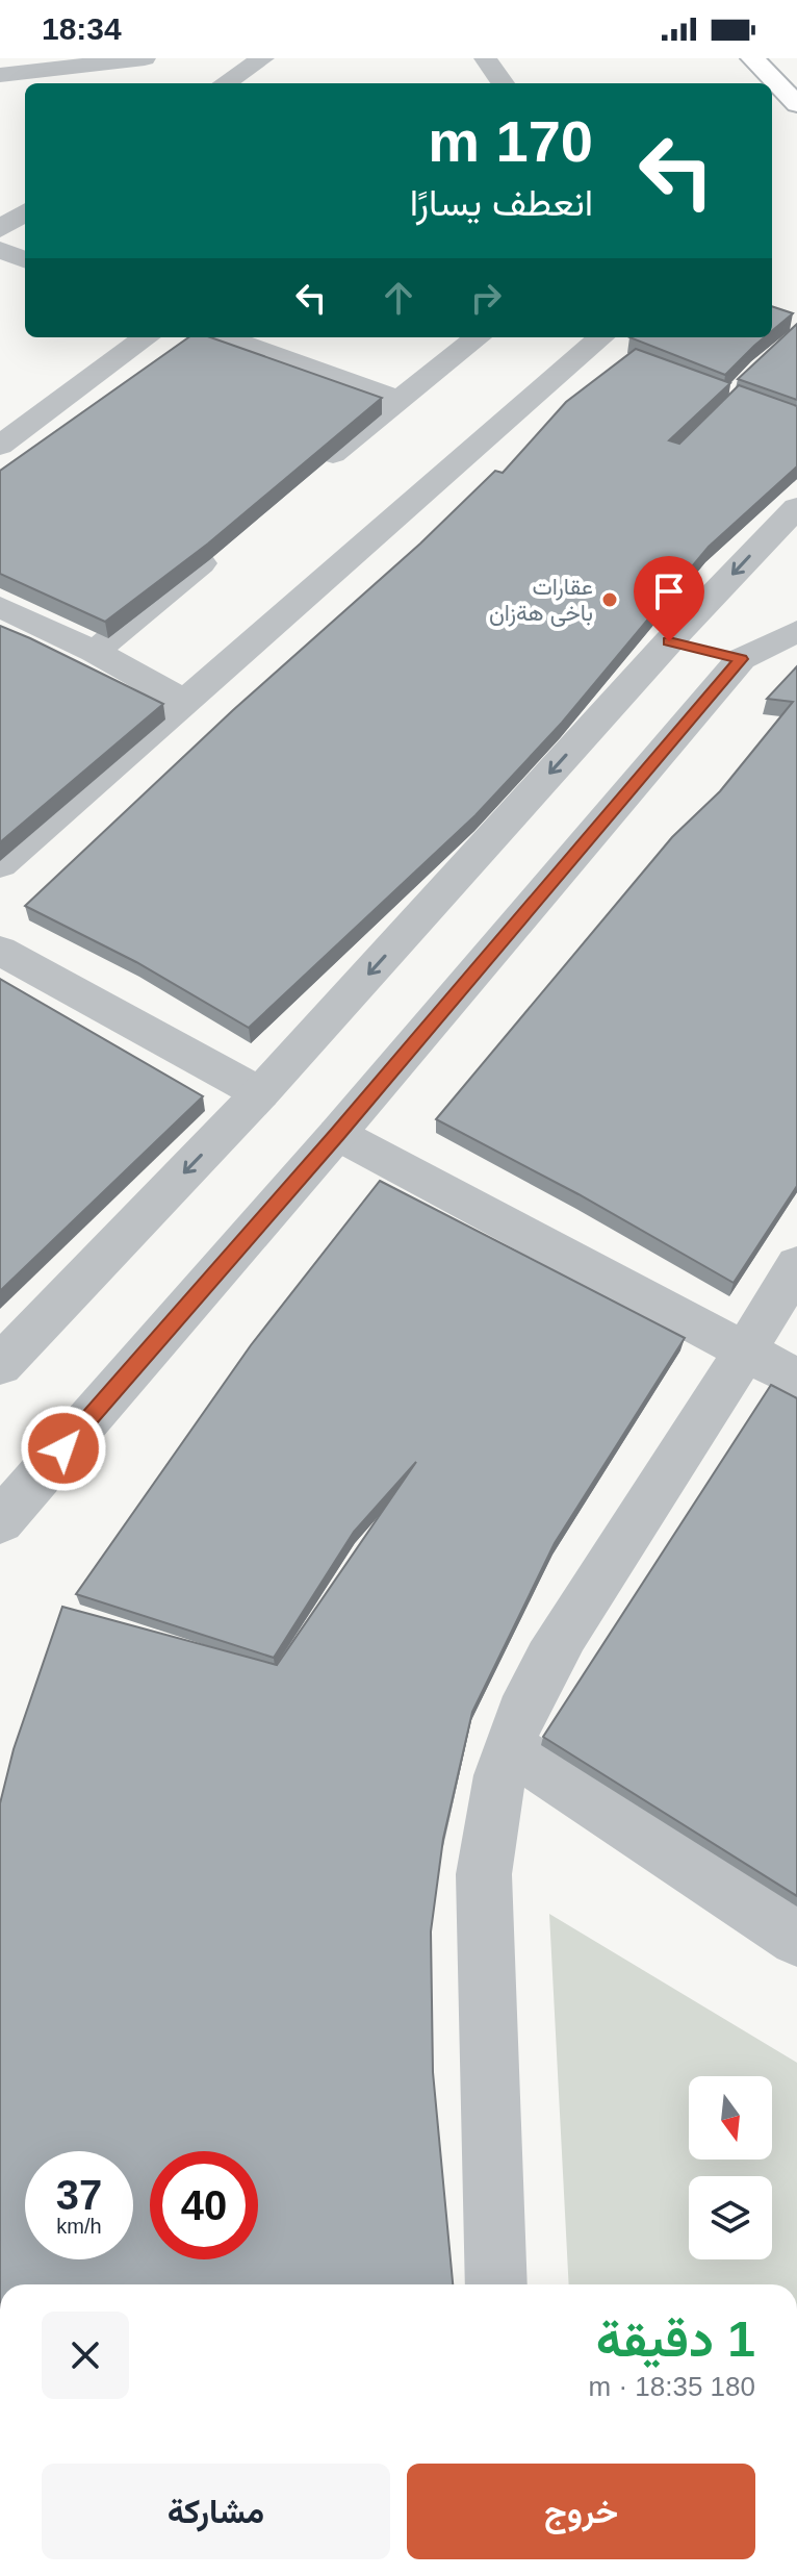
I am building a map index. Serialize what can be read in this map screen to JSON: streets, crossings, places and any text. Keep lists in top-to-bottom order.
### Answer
{
  "places": ["عقارات باخی هةزان"],
  "north": "bottom",
  "page": {
    "status": "18:34",
    "turn": ["170 m", "انعطف يسارًا"],
    "speed": "37 km/h",
    "limit": "40",
    "heading": ["1 دقيقة", "180 m · 18:35"],
    "buttons": ["خروج", "مشاركة"]
  }
}
